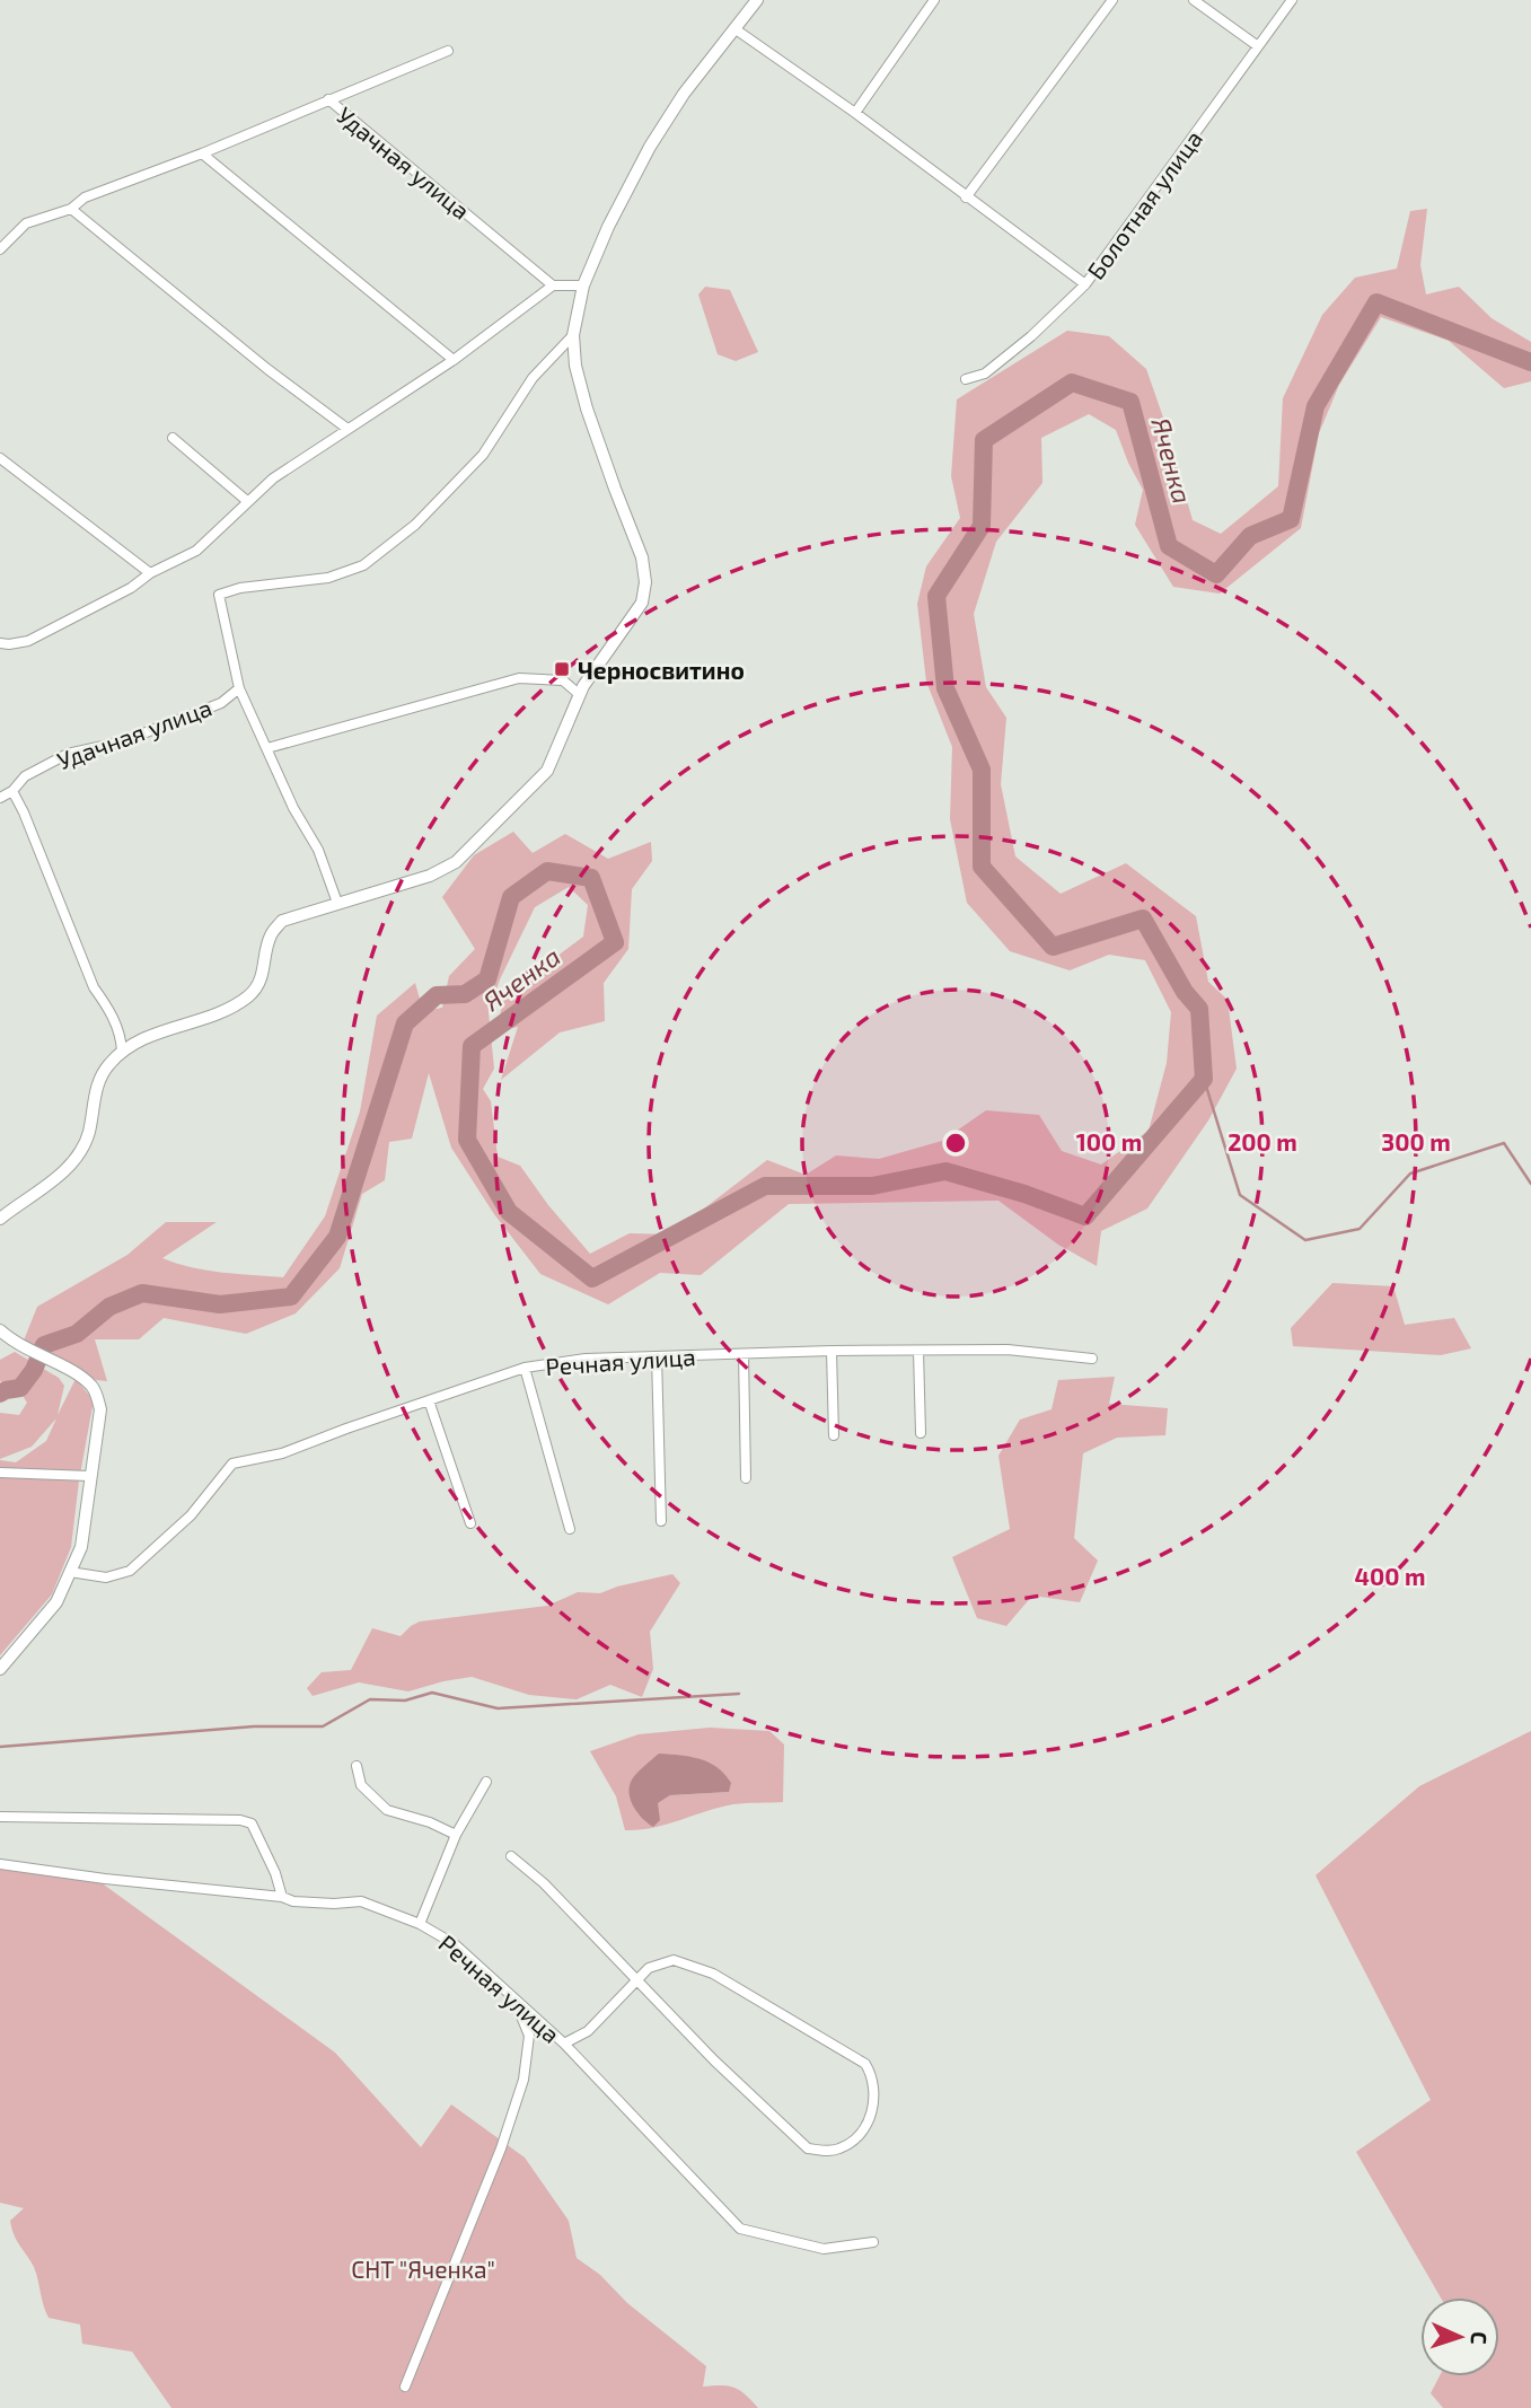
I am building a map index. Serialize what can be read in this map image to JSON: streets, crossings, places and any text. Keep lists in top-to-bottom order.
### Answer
{
  "streets": {
    "street": ["Удачная улица", "Болотная улица", "Речная улица"]
  },
  "water": ["Яченка"],
  "parks": ["СНТ \"Яченка\""],
  "places": {
    "transit": ["Черносвитино"]
  },
  "north": "right",
  "rings": [
    "100 m",
    "200 m",
    "300 m",
    "400 m"
  ]
}
